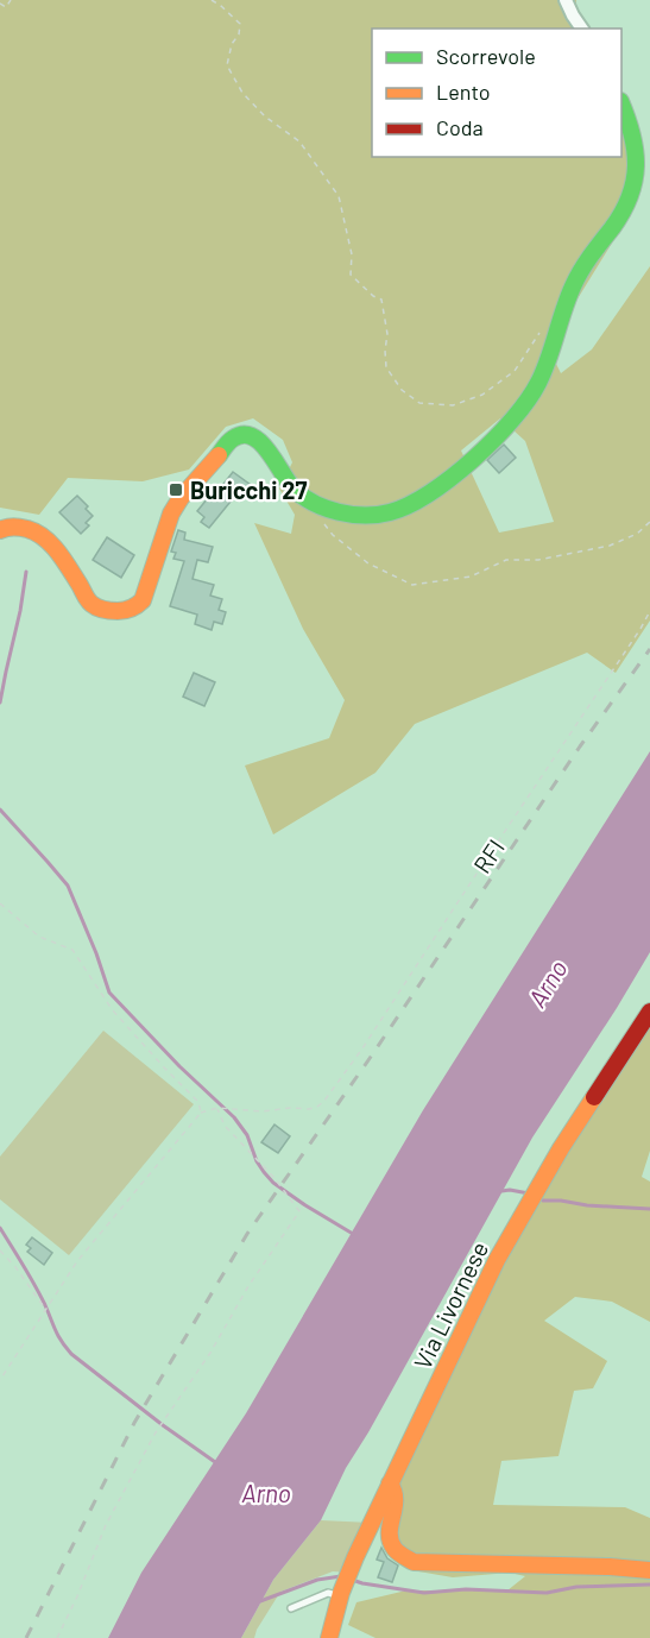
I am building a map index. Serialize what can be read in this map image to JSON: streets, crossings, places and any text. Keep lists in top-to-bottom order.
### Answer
{
  "streets": {
    "street": ["Via Livornese"],
    "path": ["RFI"]
  },
  "water": ["Arno"],
  "places": {
    "transit": ["Buricchi 27"]
  },
  "legend": ["Scorrevole", "Lento", "Coda"]
}
